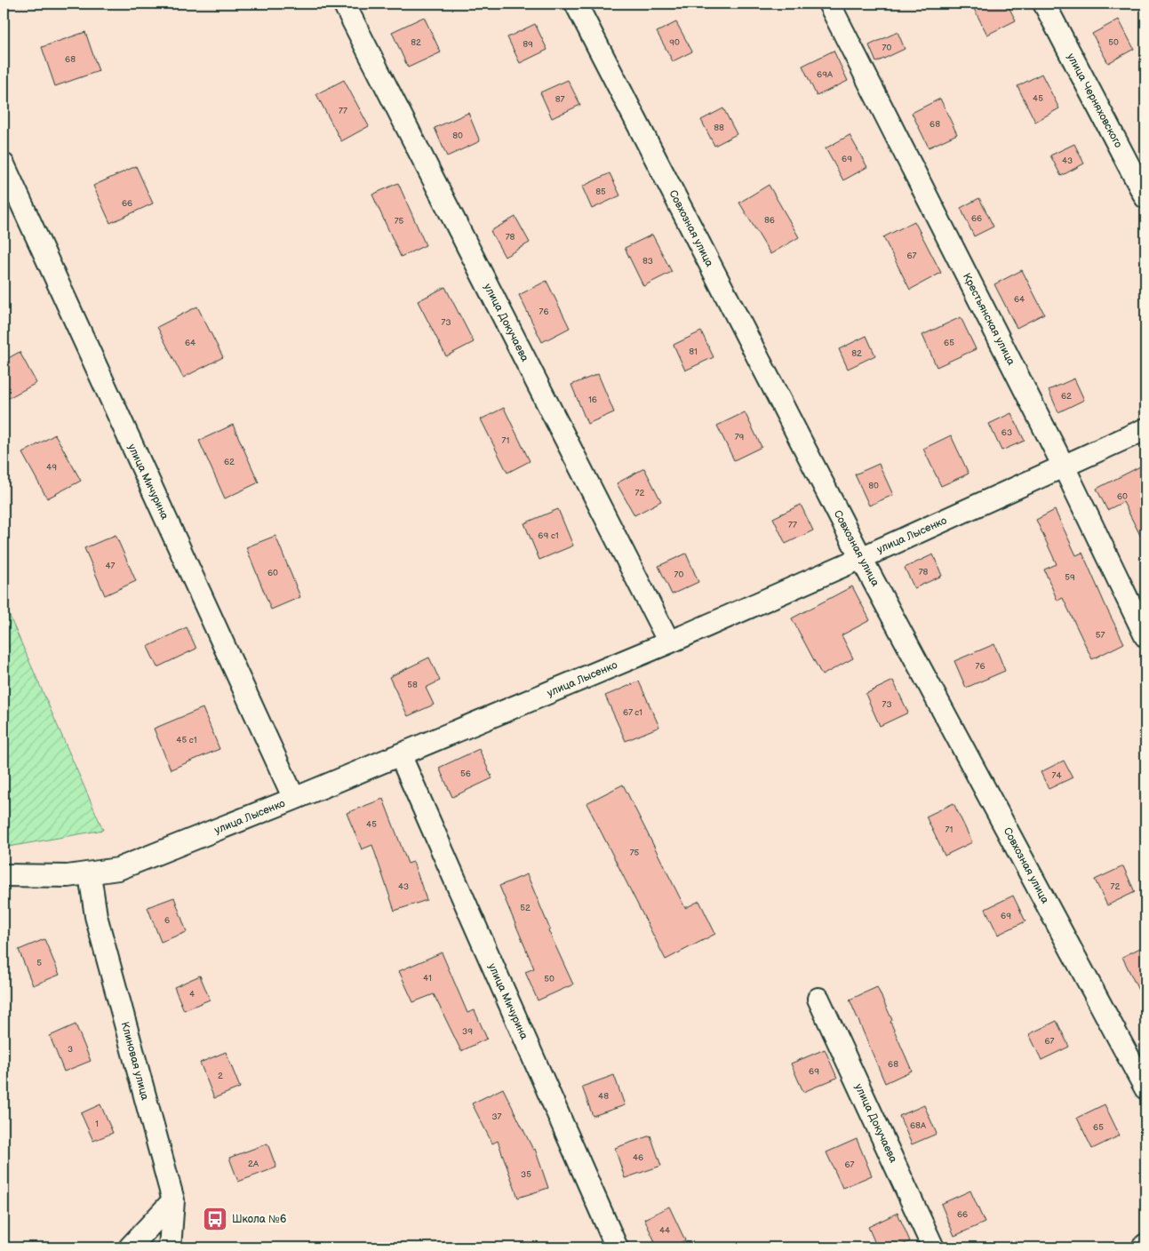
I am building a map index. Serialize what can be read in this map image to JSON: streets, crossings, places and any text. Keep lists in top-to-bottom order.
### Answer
{
  "streets": {
    "street": [
      "улица Черняховского",
      "Совхозная улица",
      "Крестьянская улица",
      "улица Докучаева",
      "улица Мичурина",
      "улица Лысенко",
      "Клиновая улица"
    ]
  },
  "crossings": [
    ["Совхозная улица", "улица Лысенко"],
    ["Крестьянская улица", "улица Лысенко"],
    ["улица Докучаева", "улица Лысенко"],
    ["улица Мичурина", "улица Лысенко"],
    ["улица Лысенко", "Клиновая улица"]
  ],
  "places": {
    "bus stop": ["Школа №6"]
  },
  "house_numbers": [
    "82",
    "90",
    "50",
    "89",
    "70",
    "68",
    "69А",
    "45",
    "87",
    "77",
    "68",
    "88",
    "80",
    "69",
    "43",
    "85",
    "66",
    "66",
    "86",
    "75",
    "78",
    "67",
    "83",
    "64",
    "76",
    "73",
    "64",
    "65",
    "81",
    "82",
    "62",
    "16",
    "63",
    "79",
    "71",
    "62",
    "49",
    "80",
    "72",
    "60",
    "77",
    "69 с1",
    "47",
    "78",
    "60",
    "70",
    "59",
    "57",
    "76",
    "58",
    "73",
    "67 с1",
    "45 с1",
    "56",
    "74",
    "45",
    "71",
    "75",
    "43",
    "72",
    "52",
    "69",
    "6",
    "5",
    "41",
    "50",
    "4",
    "39",
    "67",
    "3",
    "68",
    "69",
    "2",
    "48",
    "37",
    "1",
    "68А",
    "65",
    "46",
    "2А",
    "67",
    "35",
    "66",
    "44"
  ]
}
